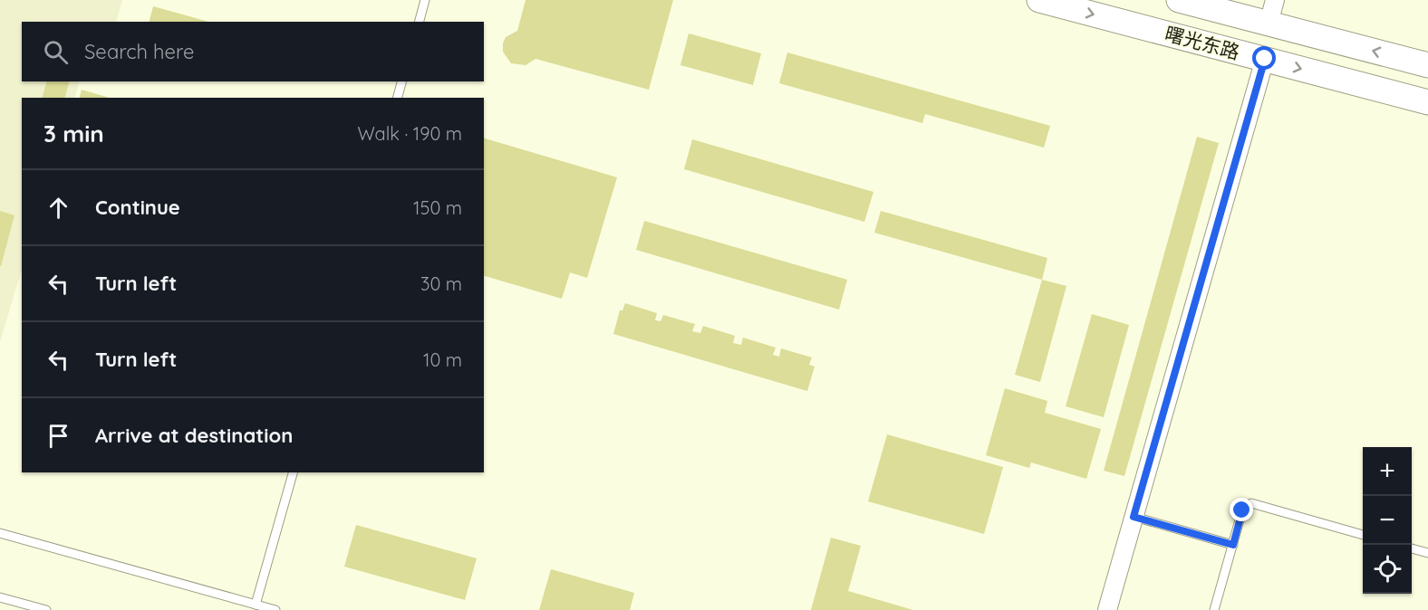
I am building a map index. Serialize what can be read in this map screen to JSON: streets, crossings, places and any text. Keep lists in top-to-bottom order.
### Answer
{
  "streets": {
    "main road": ["曙光东路"]
  },
  "page": {
    "search": "Search here",
    "heading": ["3 min", "Walk · 190 m"],
    "list": [
      ["Continue", "150 m"],
      ["Turn left", "30 m"],
      ["Turn left", "10 m"],
      "Arrive at destination"
    ],
    "map_buttons": ["+", "−"]
  }
}
